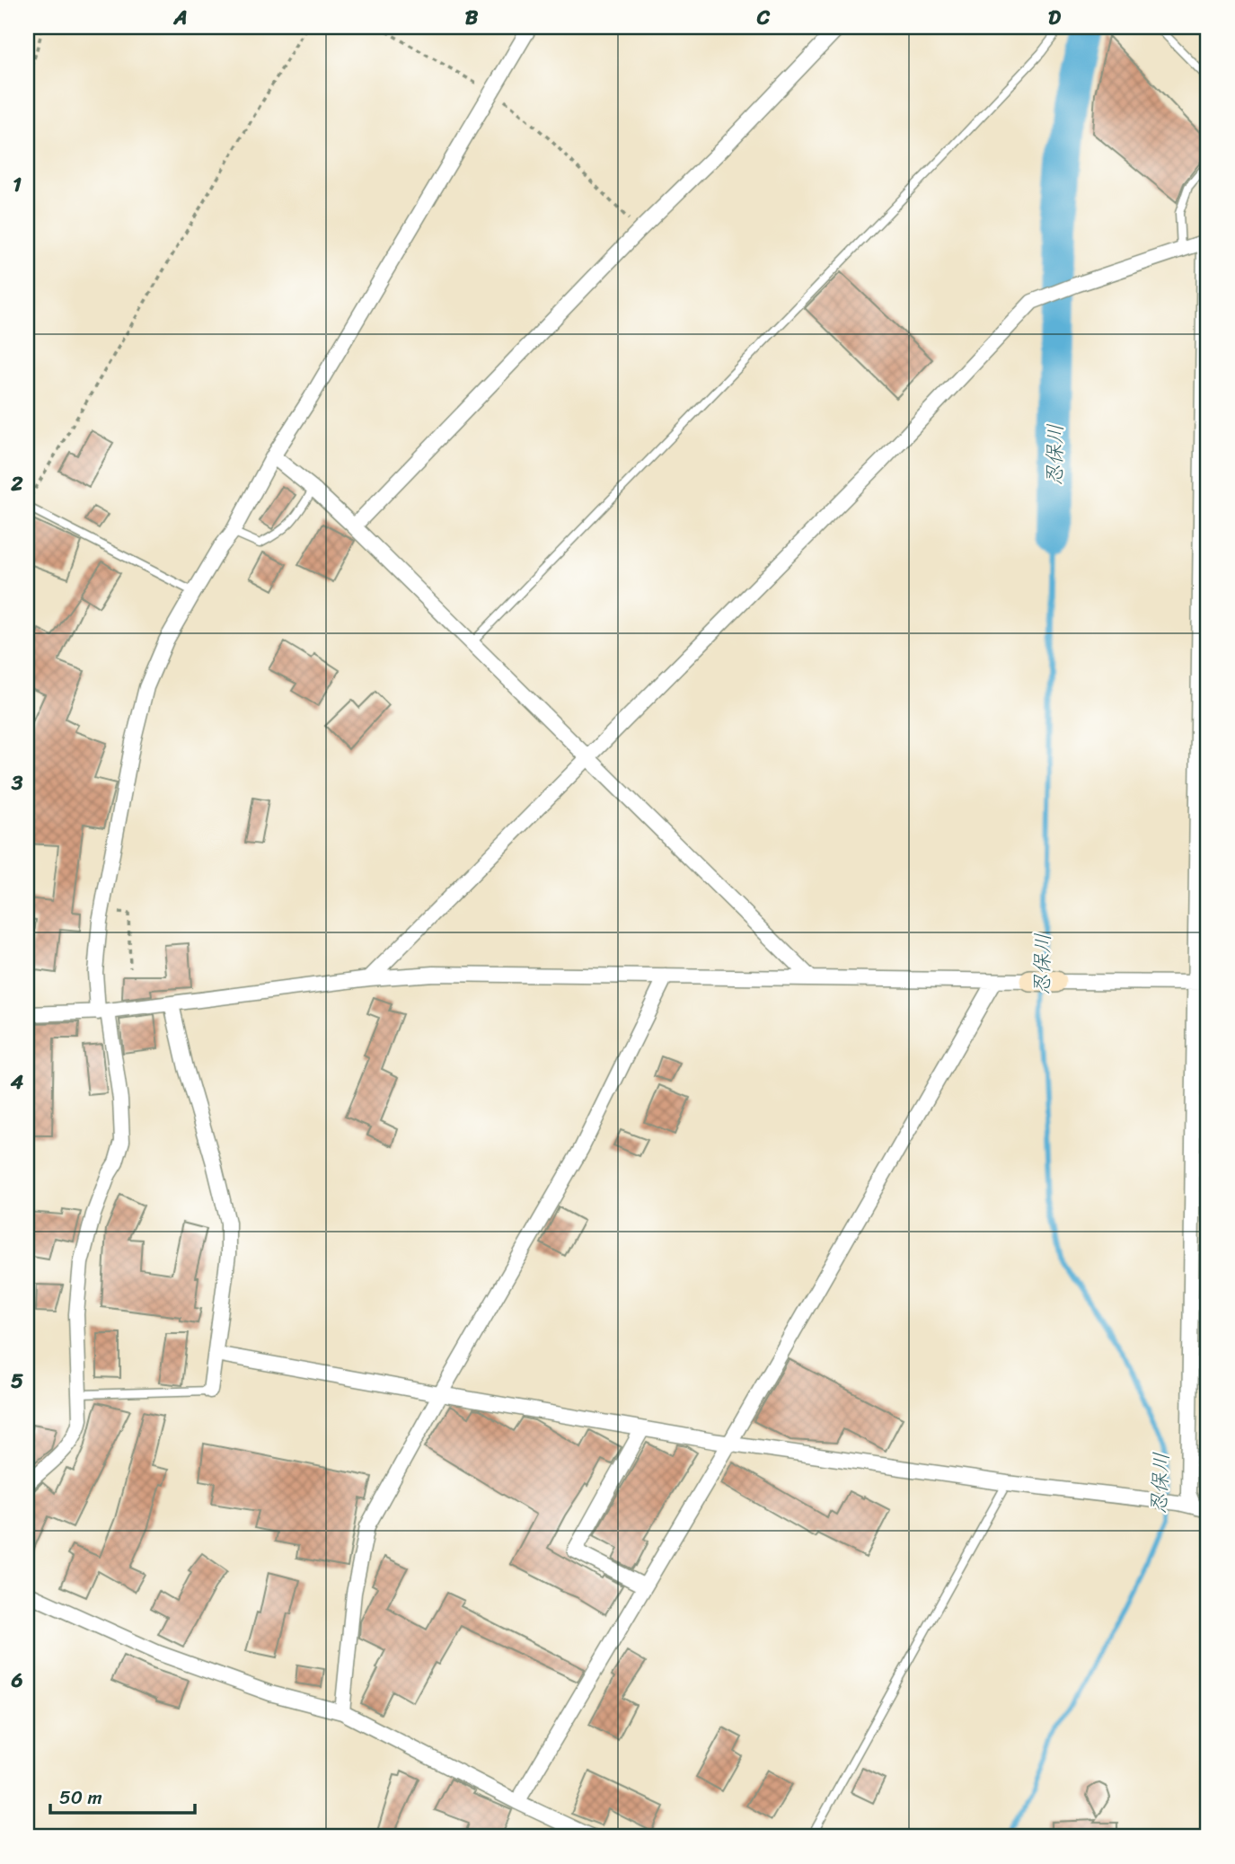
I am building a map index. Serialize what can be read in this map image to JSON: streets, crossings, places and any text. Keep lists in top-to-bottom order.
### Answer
{
  "water": ["忍保川"],
  "scale_bar": "50 m",
  "grid": {
    "columns": [
      "A",
      "B",
      "C",
      "D"
    ],
    "rows": [
      "1",
      "2",
      "3",
      "4",
      "5",
      "6"
    ]
  }
}
